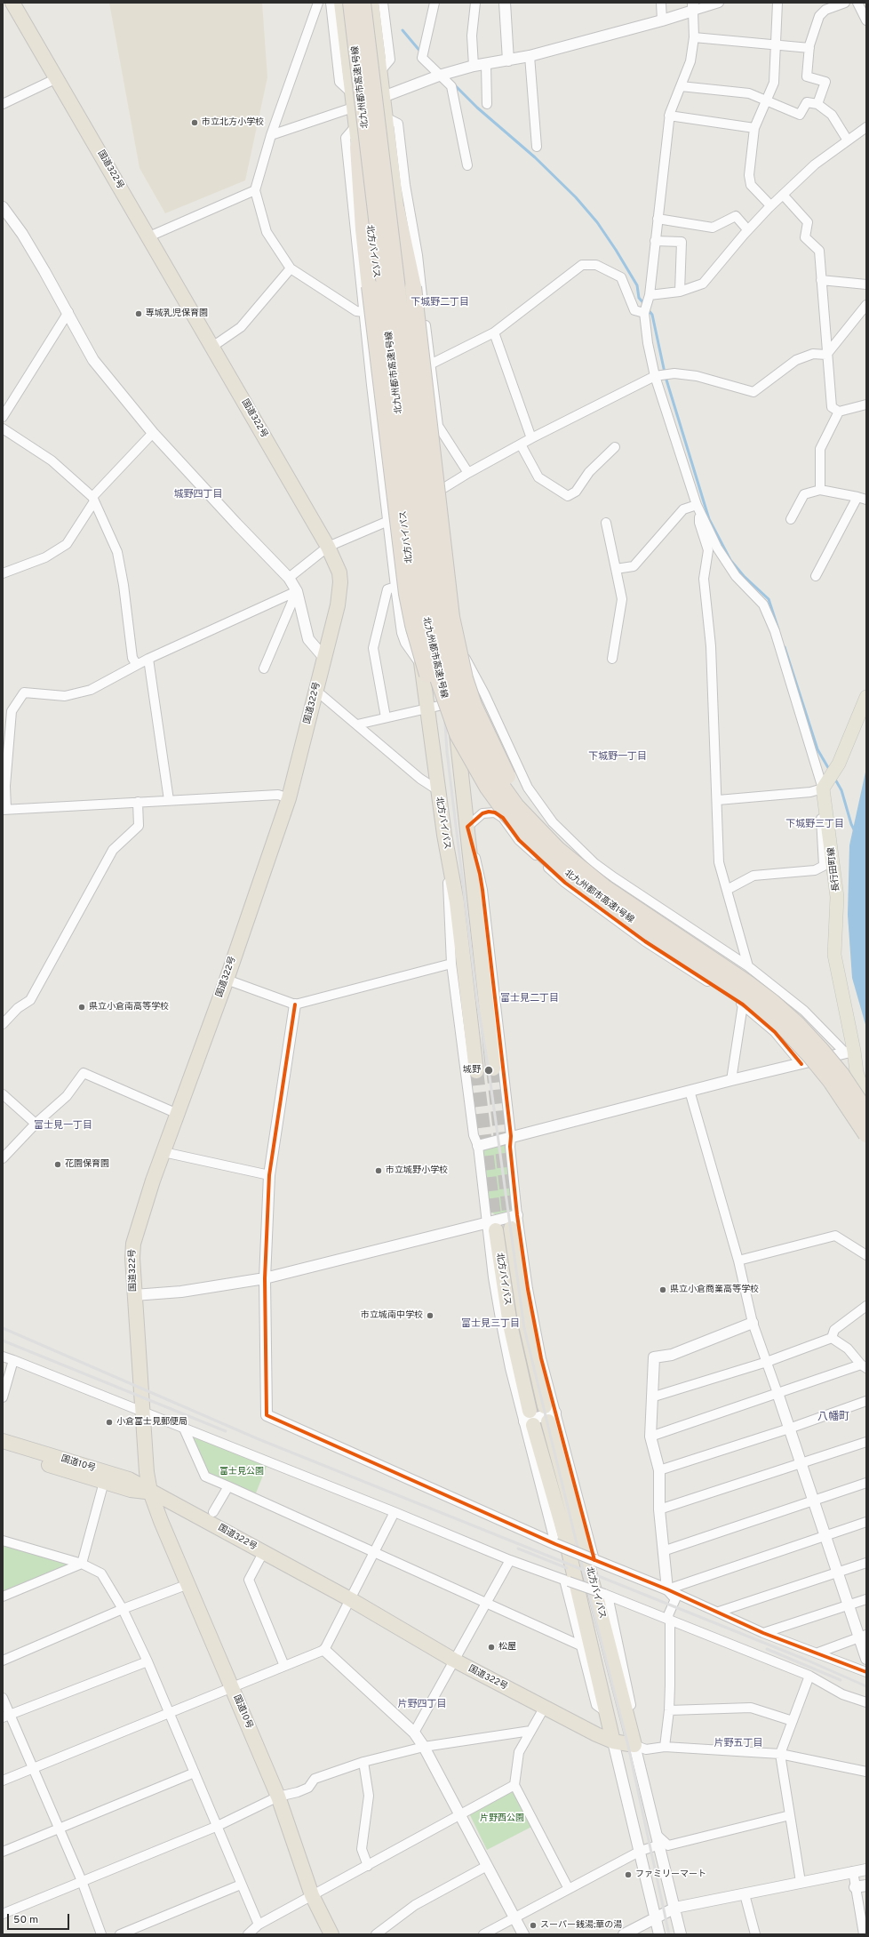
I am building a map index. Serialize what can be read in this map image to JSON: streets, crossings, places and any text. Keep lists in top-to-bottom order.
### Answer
{
  "streets": {
    "highway": [
      "北九州都市高速1号線",
      "国道322号",
      "北方バイパス",
      "国道10号"
    ],
    "main road": ["長行田町線"]
  },
  "crossings": [
    ["国道322号", "北方バイパス"],
    ["国道322号", "国道10号"]
  ],
  "districts": [
    "下城野二丁目",
    "城野四丁目",
    "下城野一丁目",
    "下城野三丁目",
    "富士見二丁目",
    "富士見一丁目",
    "富士見三丁目",
    "八幡町",
    "片野四丁目",
    "片野五丁目"
  ],
  "parks": ["富士見公園", "片野西公園"],
  "places": [
    "市立北方小学校",
    "専城乳児保育園",
    "県立小倉南高等学校",
    "城野",
    "花園保育園",
    "市立城野小学校",
    "県立小倉商業高等学校",
    "市立城南中学校",
    "小倉富士見郵便局",
    "松屋",
    "ファミリーマート",
    "スーパー銭湯;華の湯"
  ],
  "scale_bar": "50 m"
}
